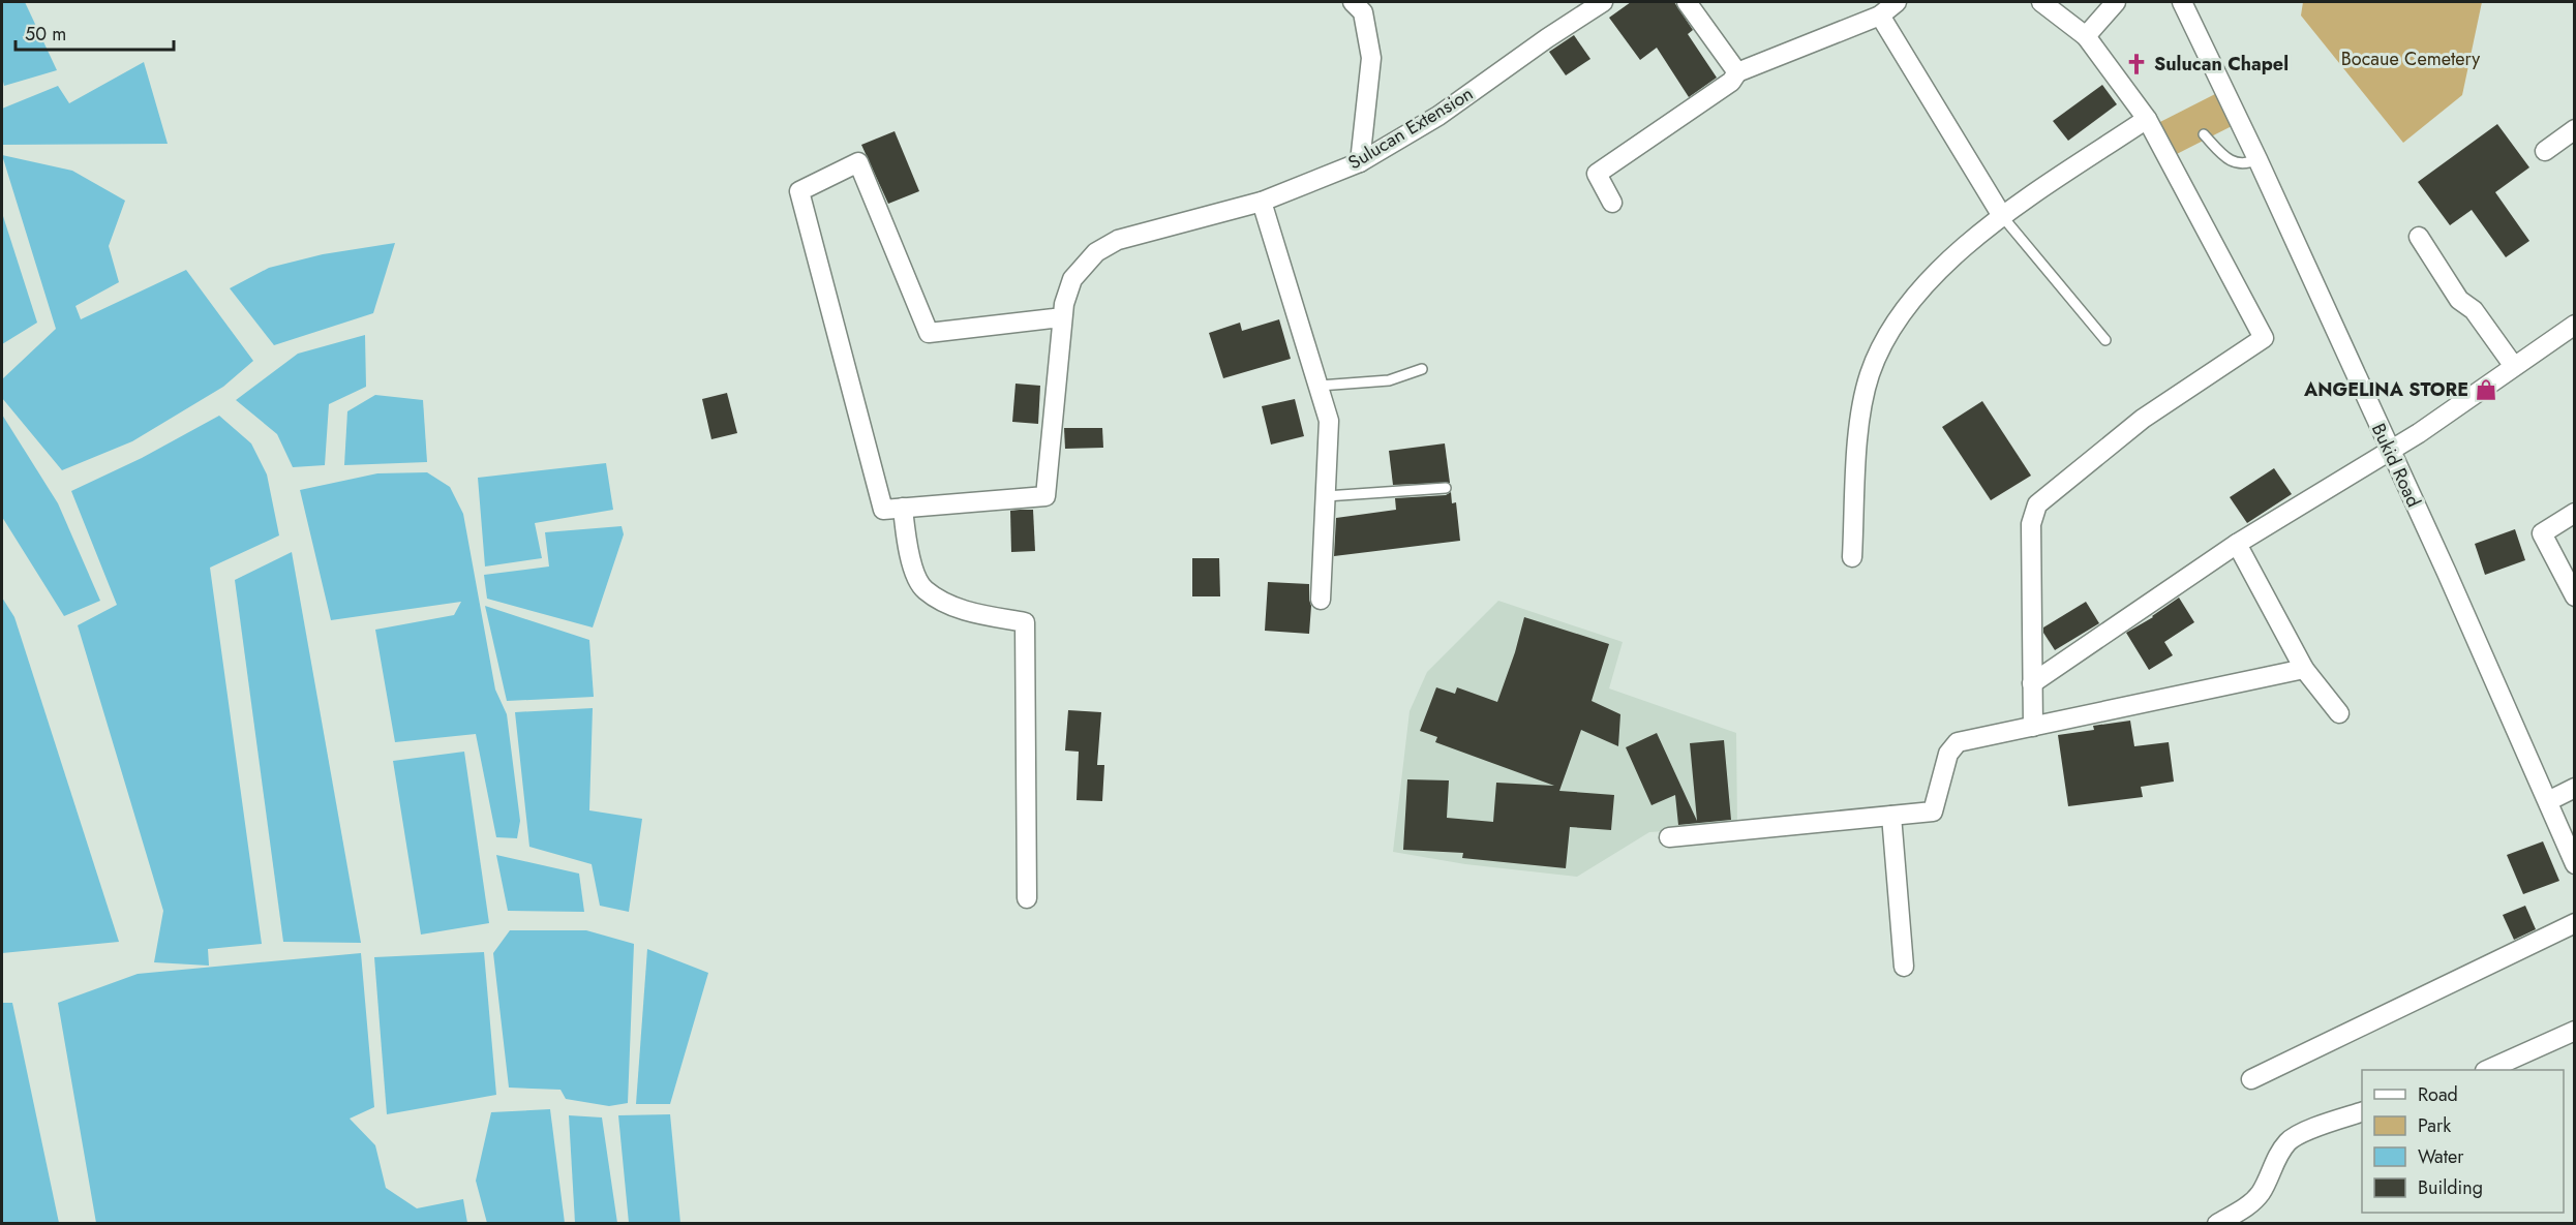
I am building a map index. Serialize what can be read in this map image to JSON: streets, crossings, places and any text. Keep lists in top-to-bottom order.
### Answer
{
  "streets": {
    "street": ["Sulucan Extension", "Bukid Road"]
  },
  "parks": ["Bocaue Cemetery"],
  "places": {
    "church": ["Sulucan Chapel"],
    "shop": ["ANGELINA STORE"]
  },
  "legend": [
    "Road",
    "Park",
    "Water",
    "Building"
  ],
  "scale_bar": "50 m"
}
